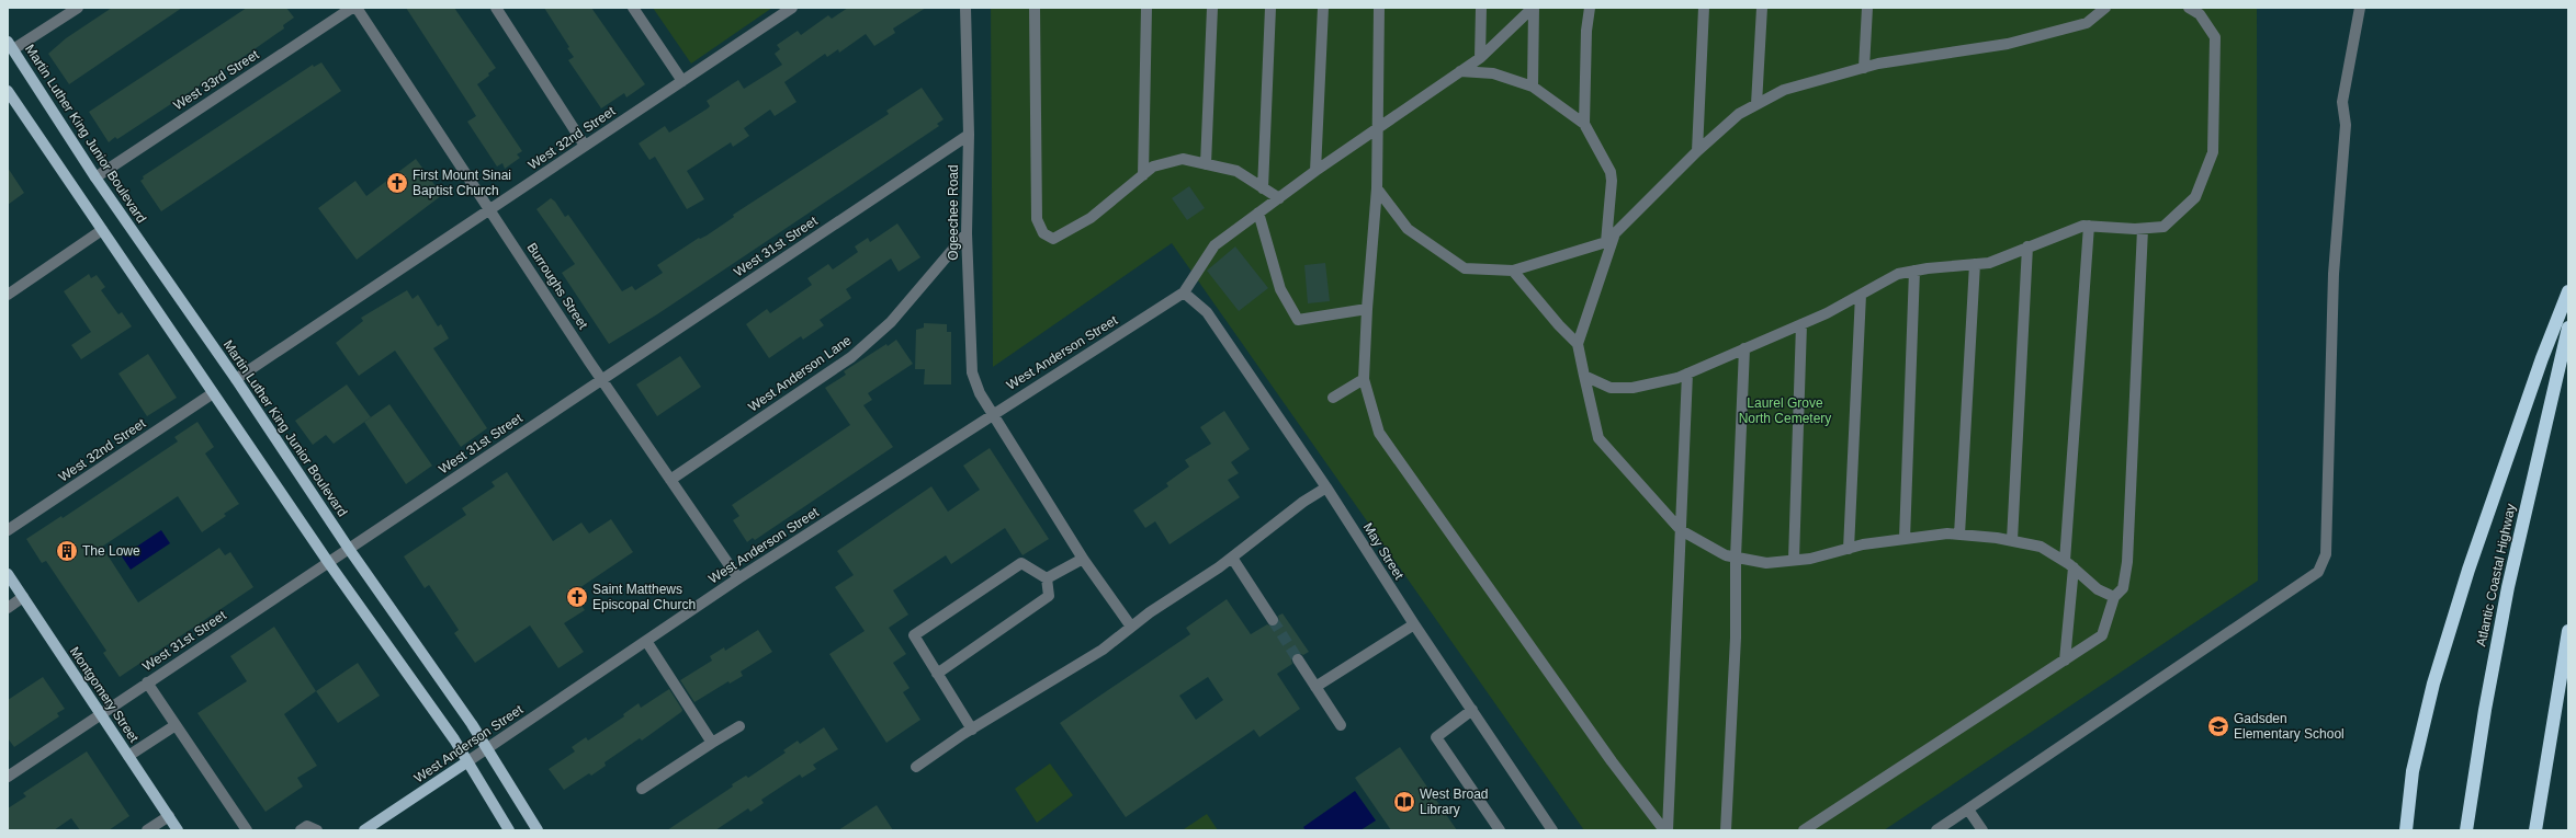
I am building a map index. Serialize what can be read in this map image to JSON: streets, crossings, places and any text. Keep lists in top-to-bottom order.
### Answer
{
  "streets": {
    "highway": ["Atlantic Coastal Highway"],
    "main road": ["Martin Luther King Junior Boulevard", "West Anderson Street", "Montgomery Street"],
    "street": [
      "West 33rd Street",
      "West 32nd Street",
      "Ogeechee Road",
      "West 31st Street",
      "Burroughs Street",
      "West Anderson Lane",
      "May Street"
    ]
  },
  "crossings": [
    ["West 33rd Street", "Martin Luther King Junior Boulevard"],
    ["Martin Luther King Junior Boulevard", "West 32nd Street"],
    ["Martin Luther King Junior Boulevard", "West 31st Street"],
    ["Martin Luther King Junior Boulevard", "West Anderson Street"],
    ["West 32nd Street", "Burroughs Street"],
    ["Ogeechee Road", "West 31st Street"],
    ["Ogeechee Road", "West Anderson Street"],
    ["Ogeechee Road", "West Anderson Lane"],
    ["West 31st Street", "Burroughs Street"],
    ["West 31st Street", "Montgomery Street"],
    ["Burroughs Street", "West Anderson Street"],
    ["Burroughs Street", "West Anderson Lane"],
    ["West Anderson Street", "May Street"]
  ],
  "parks": ["Laurel Grove North Cemetery"],
  "places": {
    "church": ["First Mount Sinai Baptist Church", "Saint Matthews Episcopal Church"],
    "building": ["The Lowe"],
    "school or university": ["Gadsden Elementary School"],
    "library": ["West Broad Library"]
  }
}
